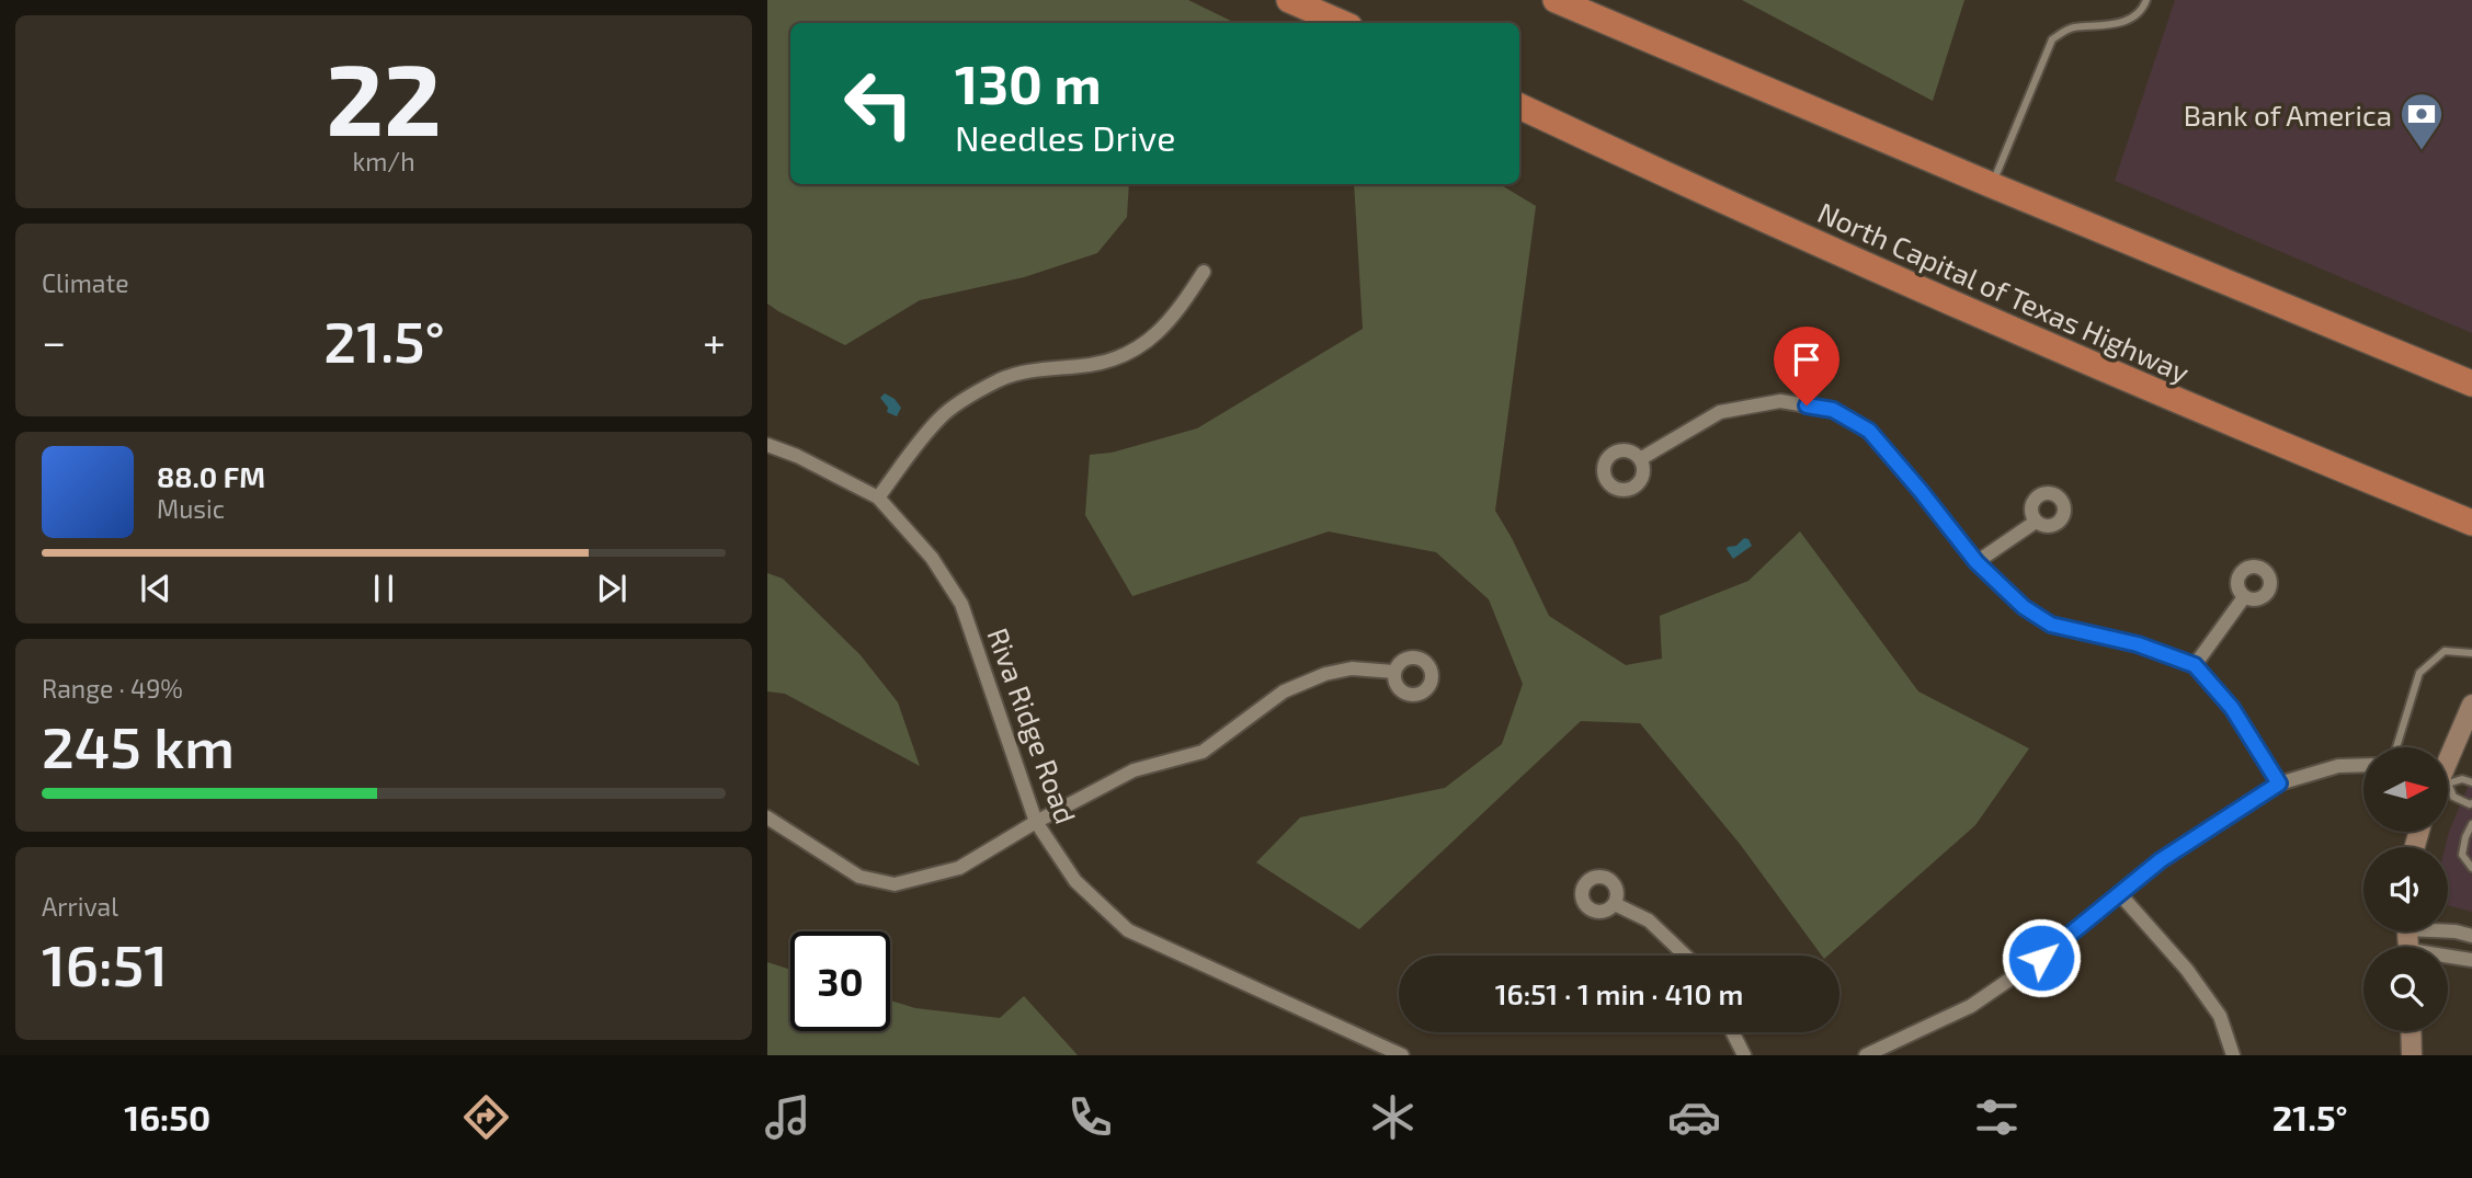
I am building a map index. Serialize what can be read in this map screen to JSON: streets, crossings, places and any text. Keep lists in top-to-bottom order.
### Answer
{
  "streets": {
    "highway": ["North Capital of Texas Highway"],
    "street": ["Riva Ridge Road"]
  },
  "places": {
    "bank": ["Bank of America"]
  },
  "north": "right",
  "page": {
    "tile": [
      ["22", "km/h"],
      "Climate",
      ["Range · 49%", "245 km"],
      ["Arrival", "16:51"]
    ],
    "turn": ["130 m", "Needles Drive"],
    "heat": ["−", "21.5°", "+"],
    "song": ["88.0 FM", "Music"],
    "limit": "30",
    "trip": "16:51 · 1 min · 410 m",
    "tabs": ["16:50", "21.5°"]
  }
}
